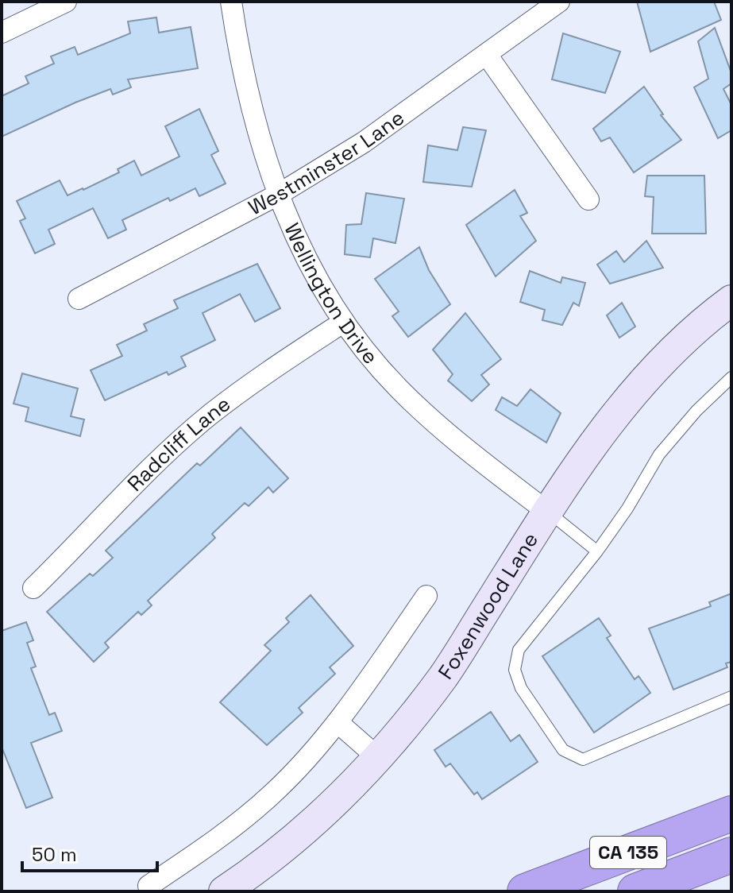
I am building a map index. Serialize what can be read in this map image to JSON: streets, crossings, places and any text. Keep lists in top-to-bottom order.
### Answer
{
  "streets": {
    "highway": ["CA 135"],
    "street": [
      "Westminster Lane",
      "Wellington Drive",
      "Radcliff Lane",
      "Foxenwood Lane"
    ]
  },
  "crossings": [
    ["Westminster Lane", "Wellington Drive"],
    ["Wellington Drive", "Radcliff Lane"],
    ["Wellington Drive", "Foxenwood Lane"]
  ],
  "scale_bar": "50 m"
}
